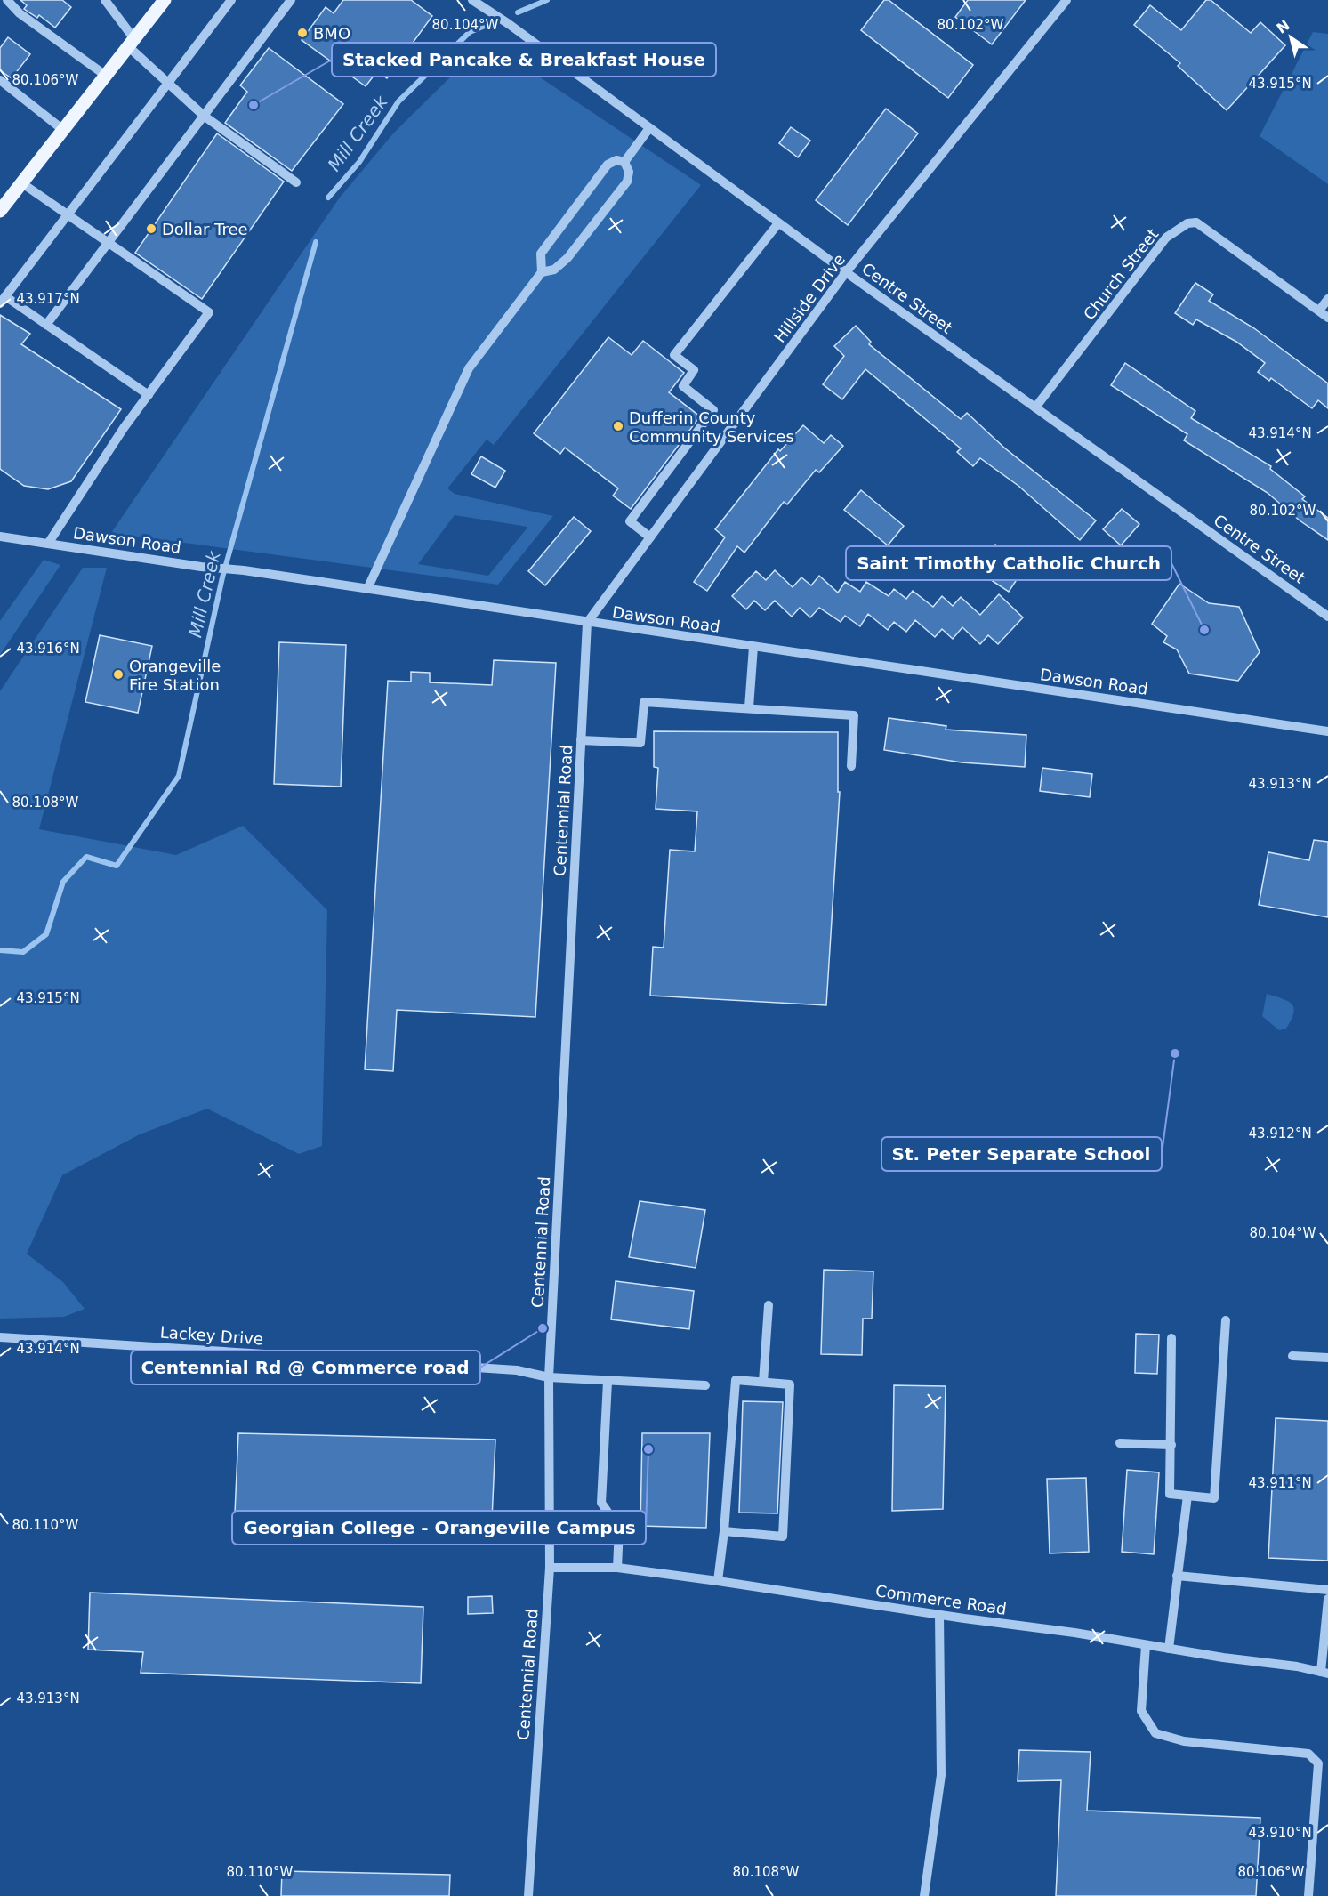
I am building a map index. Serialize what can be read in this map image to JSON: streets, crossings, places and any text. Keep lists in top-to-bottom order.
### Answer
{
  "streets": {
    "street": [
      "Church Street",
      "Hillside Drive",
      "Centre Street",
      "Dawson Road",
      "Centennial Road",
      "Lackey Drive",
      "Commerce Road"
    ]
  },
  "crossings": [
    ["Church Street", "Centre Street"],
    ["Hillside Drive", "Centre Street"],
    ["Hillside Drive", "Dawson Road"],
    ["Hillside Drive", "Centennial Road"],
    ["Dawson Road", "Centennial Road"],
    ["Centennial Road", "Lackey Drive"],
    ["Centennial Road", "Commerce Road"]
  ],
  "water": ["Mill Creek"],
  "places": [
    "BMO",
    "Stacked Pancake & Breakfast House",
    "Dollar Tree",
    "Dufferin County Community Services",
    "Saint Timothy Catholic Church",
    "Orangeville Fire Station",
    "St. Peter Separate School",
    "Centennial Rd @ Commerce road",
    "Georgian College - Orangeville Campus"
  ],
  "north": "top left",
  "coordinates": [
    "80.102°W",
    "80.104°W",
    "80.106°W",
    "43.915°N",
    "43.917°N",
    "43.914°N",
    "43.916°N",
    "43.913°N",
    "80.108°W",
    "43.912°N",
    "43.911°N",
    "80.110°W",
    "43.910°N"
  ]
}
